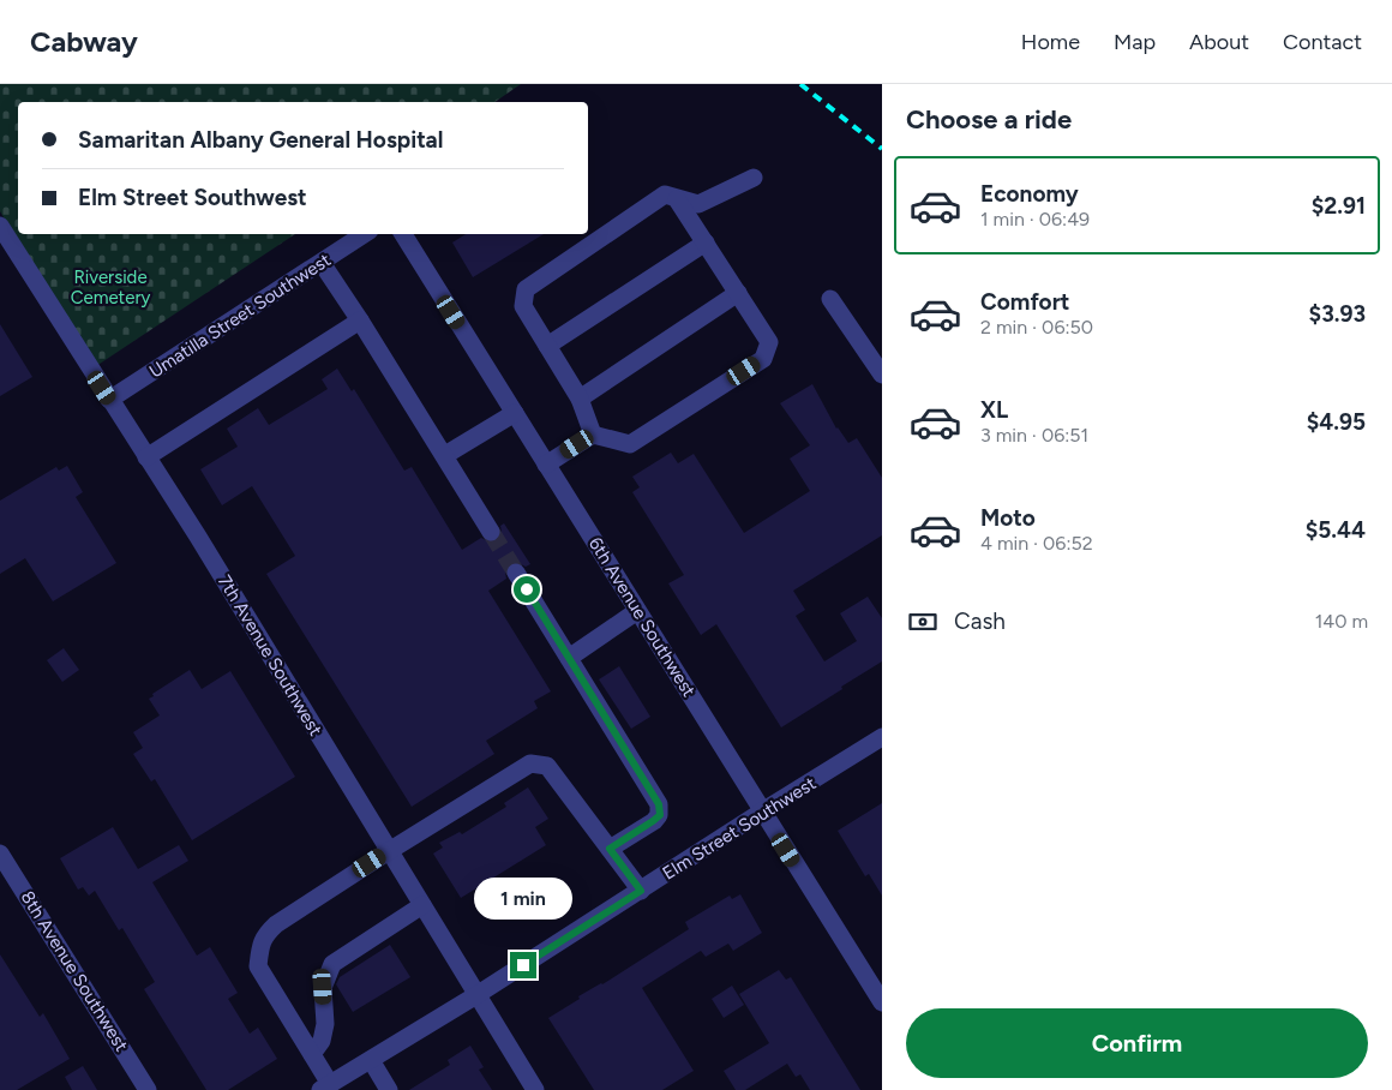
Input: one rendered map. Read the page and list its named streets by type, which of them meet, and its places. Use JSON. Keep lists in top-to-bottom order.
{
  "streets": {
    "street": [
      "Umatilla Street Southwest",
      "6th Avenue Southwest",
      "7th Avenue Southwest",
      "Elm Street Southwest",
      "8th Avenue Southwest"
    ]
  },
  "crossings": [
    ["Umatilla Street Southwest", "7th Avenue Southwest"],
    ["6th Avenue Southwest", "Elm Street Southwest"],
    ["7th Avenue Southwest", "Elm Street Southwest"]
  ],
  "parks": ["Riverside Cemetery"],
  "page": {
    "header": "Cabway",
    "nav": [
      "Home",
      "Map",
      "About",
      "Contact"
    ],
    "heading": "Choose a ride",
    "banner": ["Samaritan Albany General Hospital", "Elm Street Southwest"],
    "list": [
      {
        "name": "Economy",
        "note": "1 min · 06:49",
        "value": "$2.91"
      },
      {
        "name": "Comfort",
        "note": "2 min · 06:50",
        "value": "$3.93"
      },
      {
        "name": "XL",
        "note": "3 min · 06:51",
        "value": "$4.95"
      },
      {
        "name": "Moto",
        "note": "4 min · 06:52",
        "value": "$5.44"
      }
    ],
    "pay": ["Cash", "140 m"],
    "bubble": "1 min",
    "buttons": "Confirm"
  }
}
